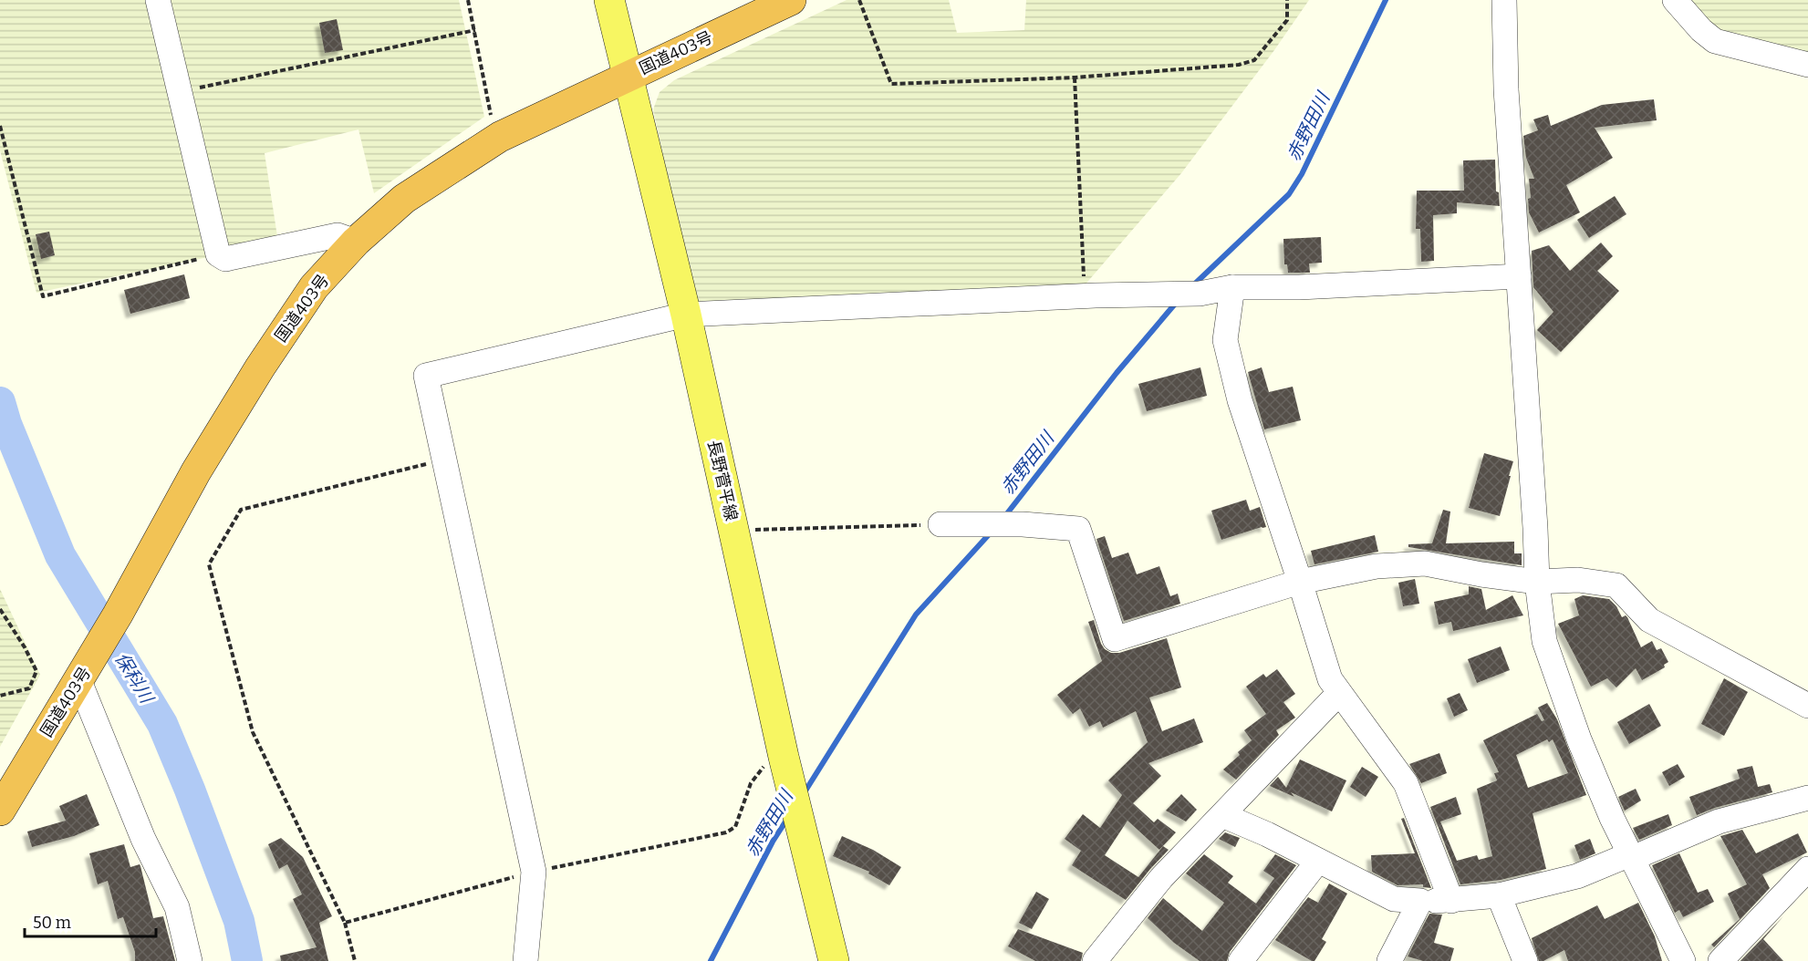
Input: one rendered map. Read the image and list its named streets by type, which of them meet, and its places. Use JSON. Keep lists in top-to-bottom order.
{
  "streets": {
    "highway": ["国道403号"],
    "main road": ["長野菅平線"]
  },
  "crossings": [
    ["国道403号", "長野菅平線"]
  ],
  "water": ["赤野田川", "保科川"],
  "scale_bar": "50 m"
}
